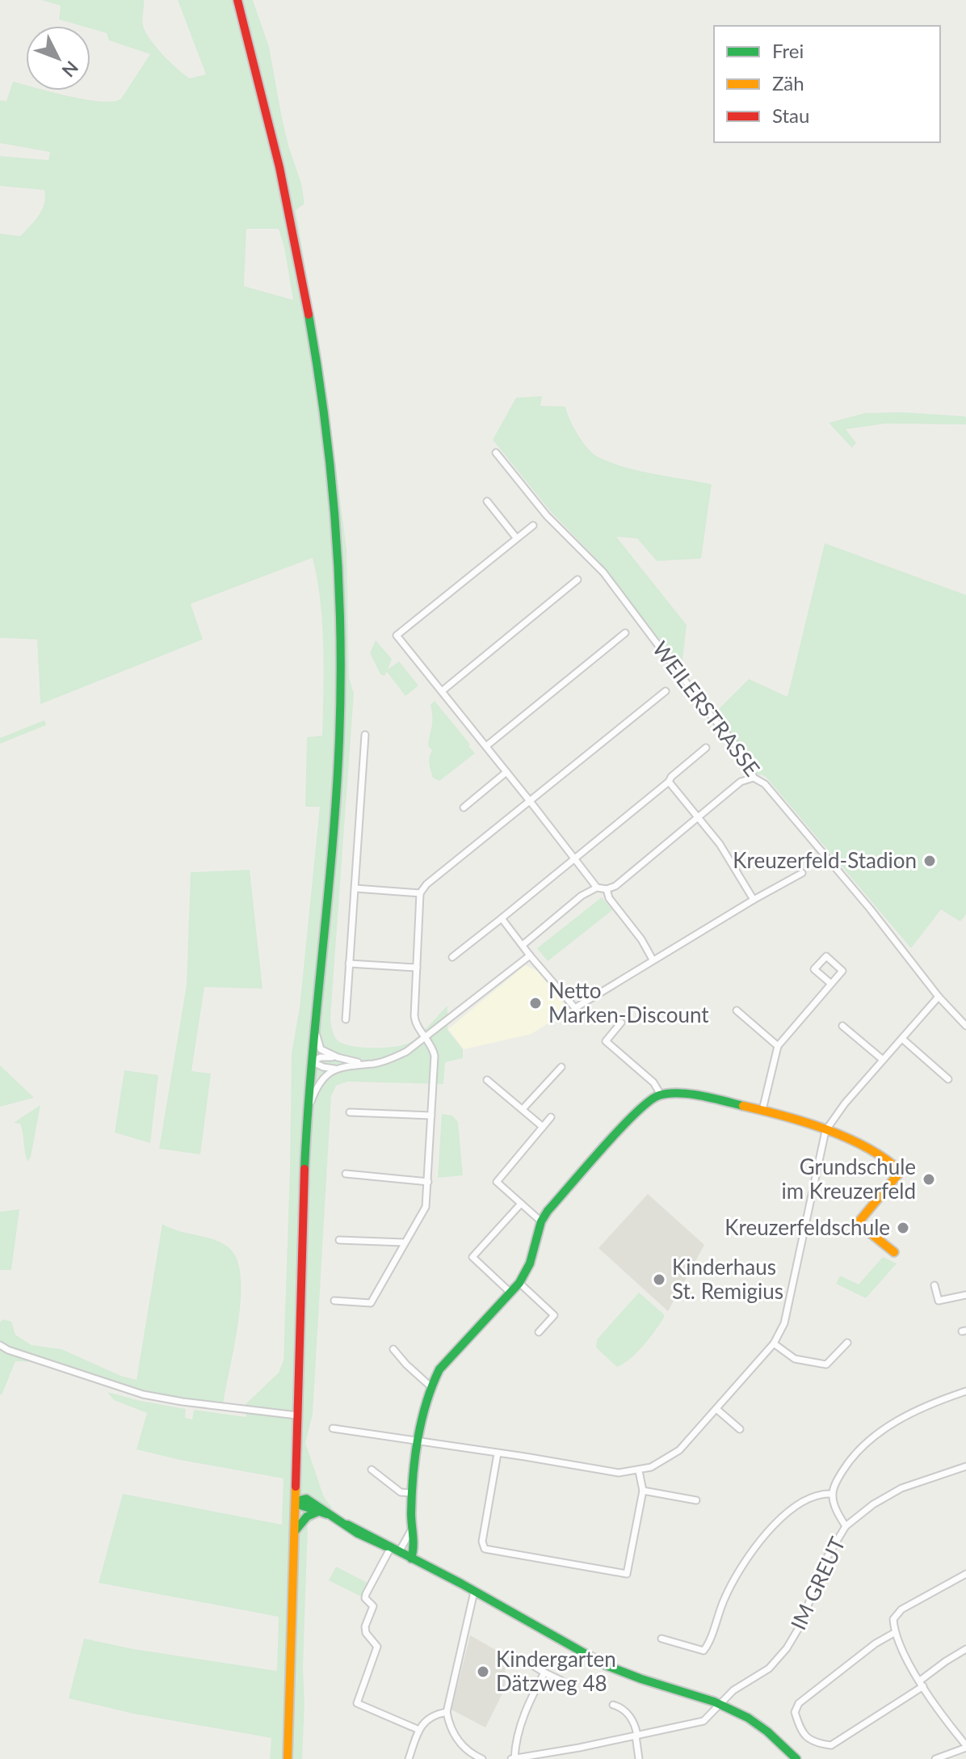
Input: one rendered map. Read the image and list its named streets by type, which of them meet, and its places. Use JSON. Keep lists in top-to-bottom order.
{
  "streets": {
    "street": ["WEILERSTRASSE", "IM GREUT"]
  },
  "places": [
    "Kreuzerfeld-Stadion",
    "Netto Marken-Discount",
    "Grundschule im Kreuzerfeld",
    "Kreuzerfeldschule",
    "Kinderhaus St. Remigius",
    "Kindergarten Dätzweg 48"
  ],
  "legend": ["Frei", "Zäh", "Stau"],
  "north": "bottom right"
}
